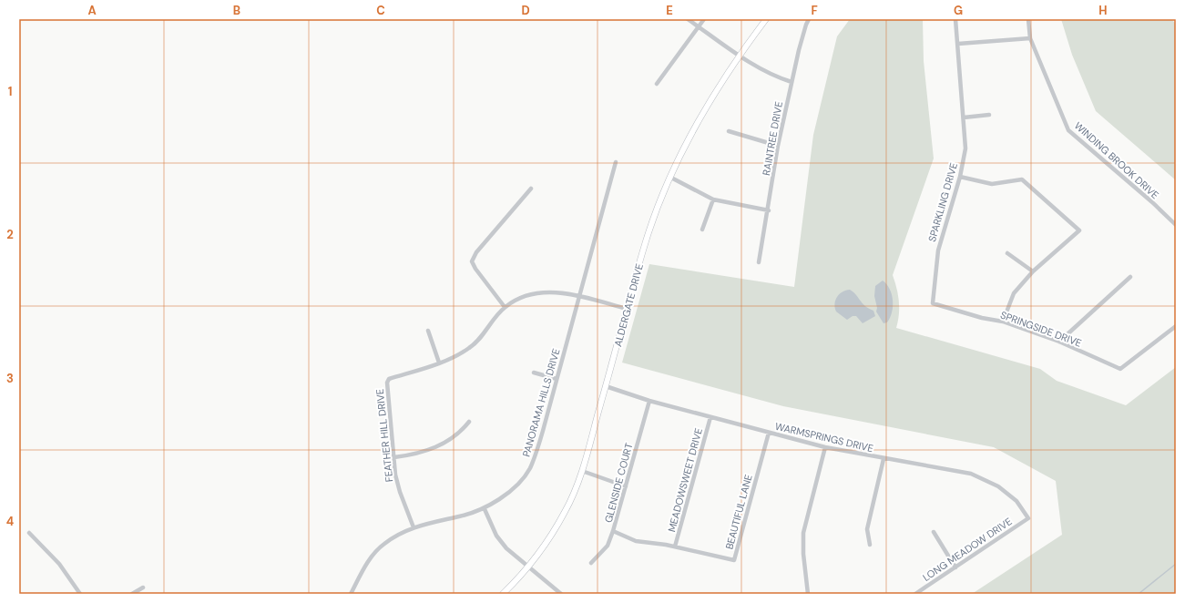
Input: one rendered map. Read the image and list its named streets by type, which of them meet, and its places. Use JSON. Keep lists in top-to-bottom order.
{
  "streets": {
    "street": [
      "RAINTREE DRIVE",
      "WINDING BROOK DRIVE",
      "SPARKLING DRIVE",
      "ALDERGATE DRIVE",
      "SPRINGSIDE DRIVE",
      "PANORAMA HILLS DRIVE",
      "FEATHER HILL DRIVE",
      "WARMSPRINGS DRIVE",
      "MEADOWSWEET DRIVE",
      "GLENSIDE COURT",
      "BEAUTIFUL LANE",
      "LONG MEADOW DRIVE"
    ]
  },
  "crossings": [
    ["SPARKLING DRIVE", "SPRINGSIDE DRIVE"],
    ["ALDERGATE DRIVE", "WARMSPRINGS DRIVE"],
    ["PANORAMA HILLS DRIVE", "FEATHER HILL DRIVE"],
    ["WARMSPRINGS DRIVE", "MEADOWSWEET DRIVE"],
    ["WARMSPRINGS DRIVE", "GLENSIDE COURT"],
    ["WARMSPRINGS DRIVE", "BEAUTIFUL LANE"],
    ["WARMSPRINGS DRIVE", "LONG MEADOW DRIVE"],
    ["MEADOWSWEET DRIVE", "BEAUTIFUL LANE"],
    ["GLENSIDE COURT", "BEAUTIFUL LANE"]
  ],
  "grid": {
    "columns": [
      "A",
      "B",
      "C",
      "D",
      "E",
      "F",
      "G",
      "H"
    ],
    "rows": [
      "1",
      "2",
      "3",
      "4"
    ]
  }
}
